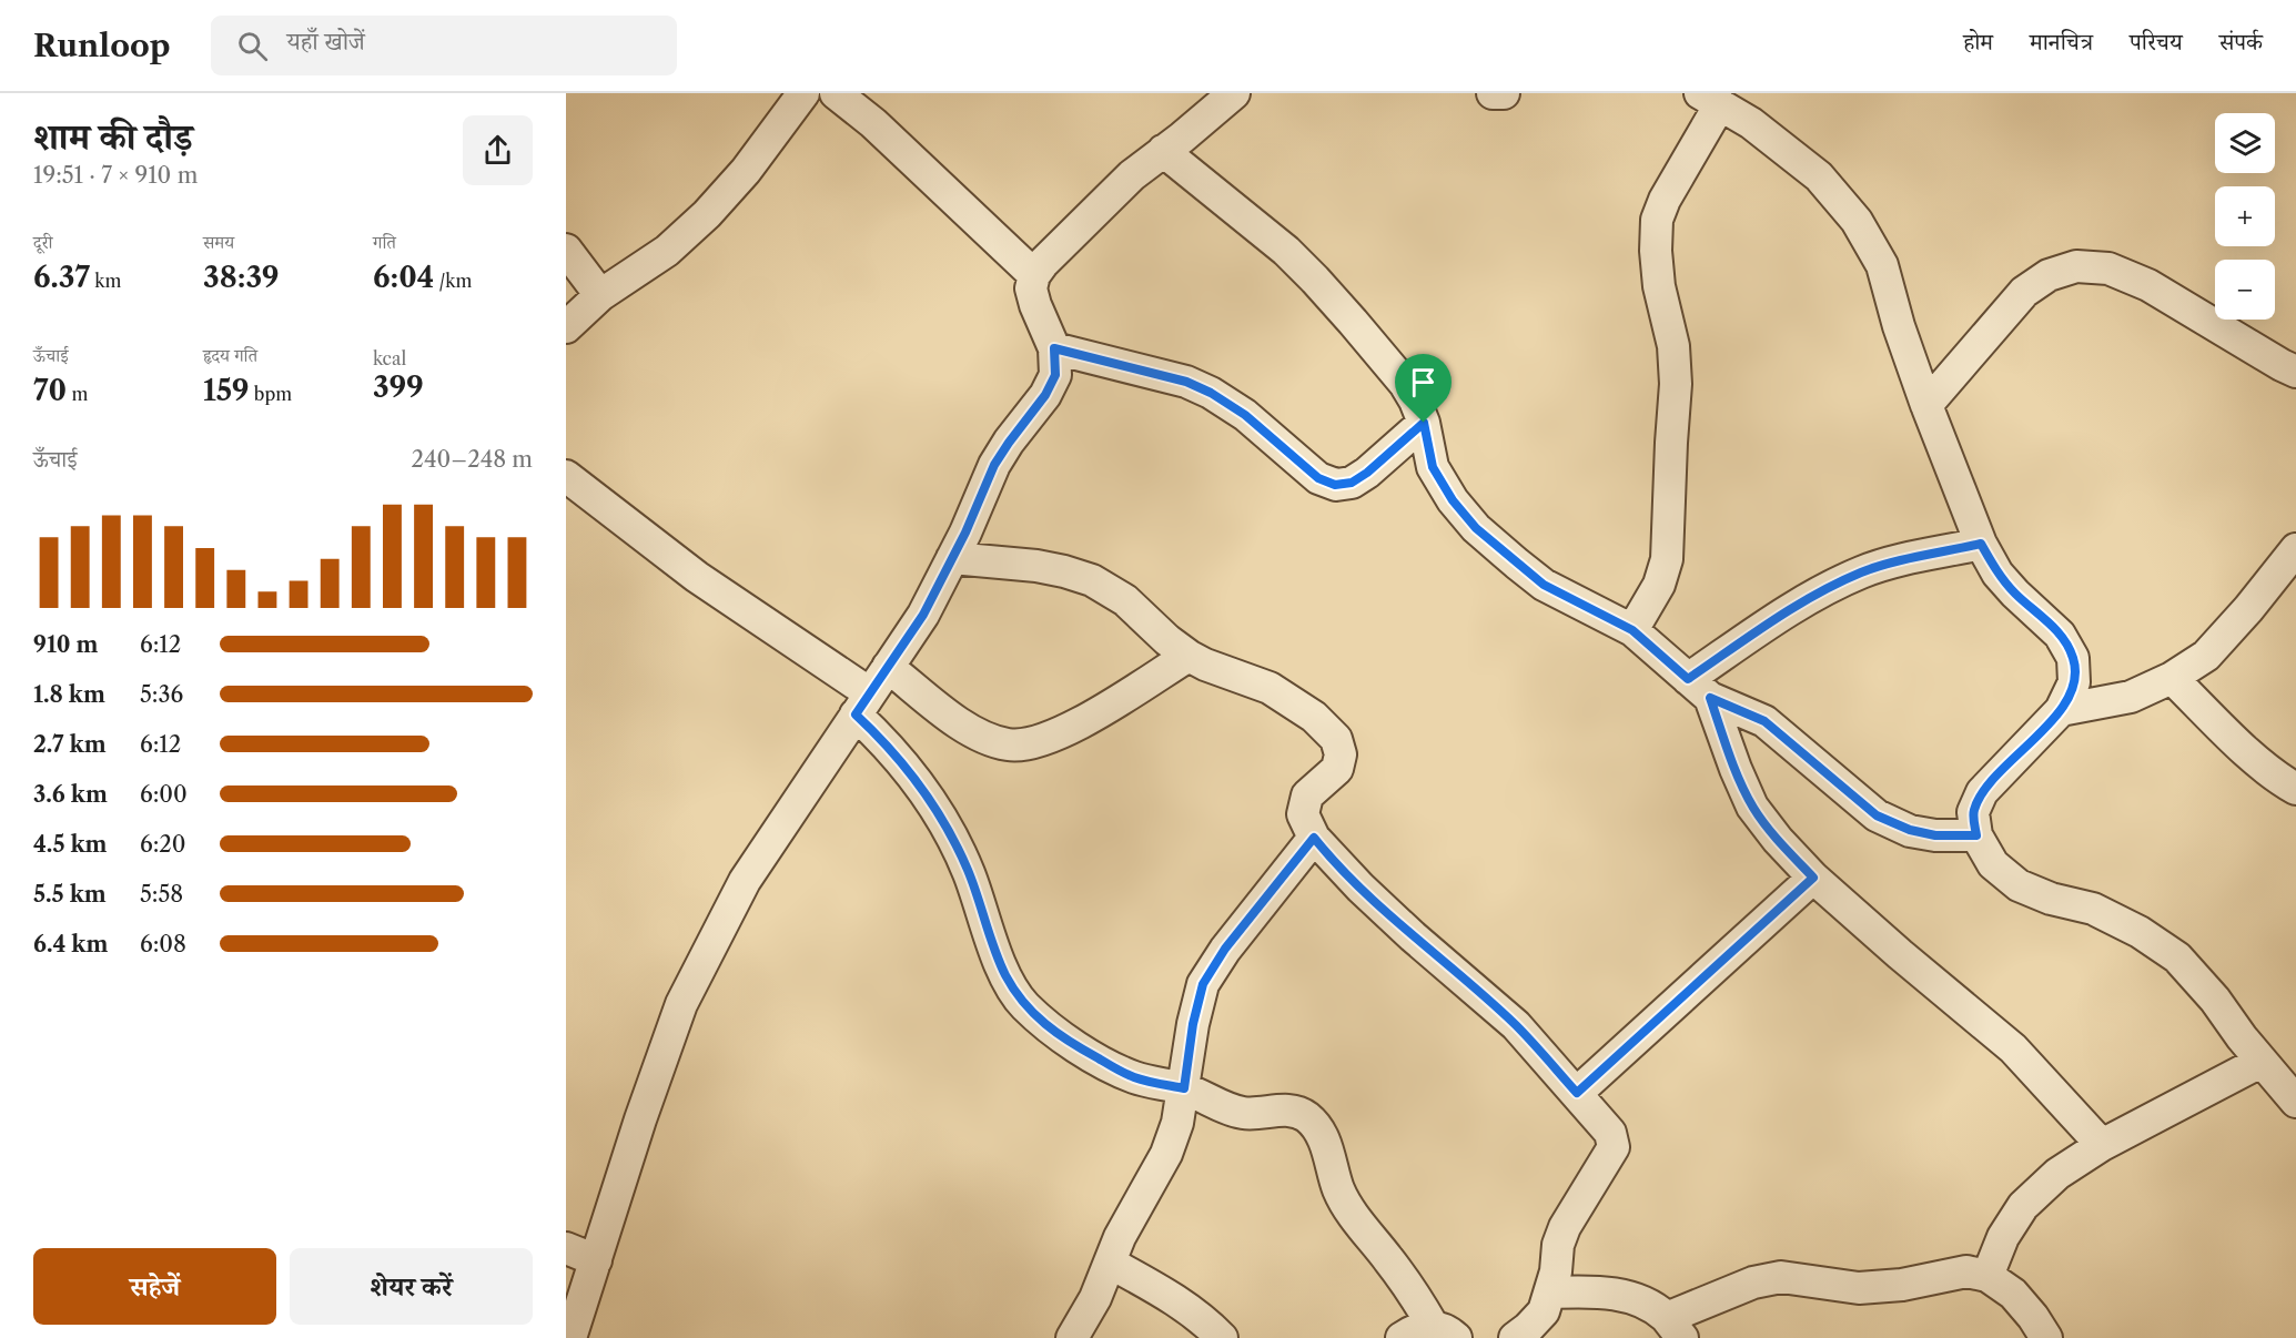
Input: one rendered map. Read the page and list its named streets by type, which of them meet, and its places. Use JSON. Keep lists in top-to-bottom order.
{
  "page": {
    "header": "Runloop",
    "search": "यहाँ खोजें",
    "nav": [
      "होम",
      "मानचित्र",
      "परिचय",
      "संपर्क"
    ],
    "heading": ["शाम की दौड़", "19:51 · 7 × 910 m"],
    "map_buttons": ["+", "−"],
    "stats": [
      ["दूरी", "6.37 km"],
      ["समय", "38:39"],
      ["गति", "6:04 /km"],
      ["ऊँचाई", "70 m"],
      ["हृदय गति", "159 bpm"],
      ["kcal", "399"]
    ],
    "chart": ["ऊँचाई", "240–248 m"],
    "list": [
      {
        "name": "910 m",
        "note": "6:12"
      },
      {
        "name": "1.8 km",
        "note": "5:36"
      },
      {
        "name": "2.7 km",
        "note": "6:12"
      },
      {
        "name": "3.6 km",
        "note": "6:00"
      },
      {
        "name": "4.5 km",
        "note": "6:20"
      },
      {
        "name": "5.5 km",
        "note": "5:58"
      },
      {
        "name": "6.4 km",
        "note": "6:08"
      }
    ],
    "buttons": ["सहेजें", "शेयर करें"]
  }
}
